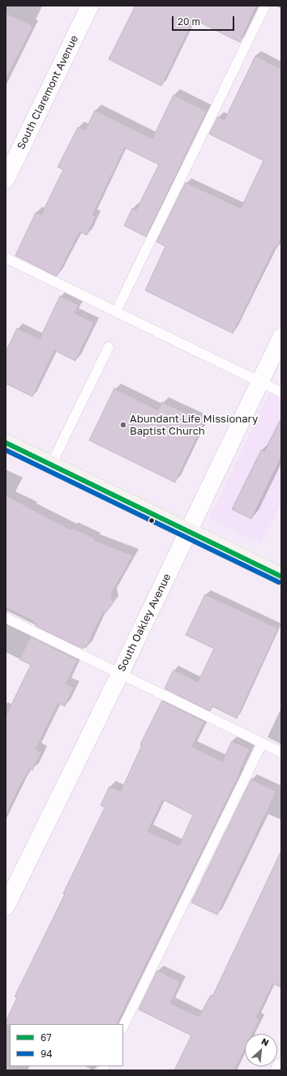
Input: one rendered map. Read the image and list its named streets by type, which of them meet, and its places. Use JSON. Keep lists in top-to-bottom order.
{
  "streets": {
    "street": ["South Claremont Avenue", "South Oakley Avenue"]
  },
  "places": ["Abundant Life Missionary Baptist Church"],
  "lines": ["transit line 67", "transit line 94"],
  "legend": ["67", "94"],
  "scale_bar": "20 m",
  "north": "top right"
}
